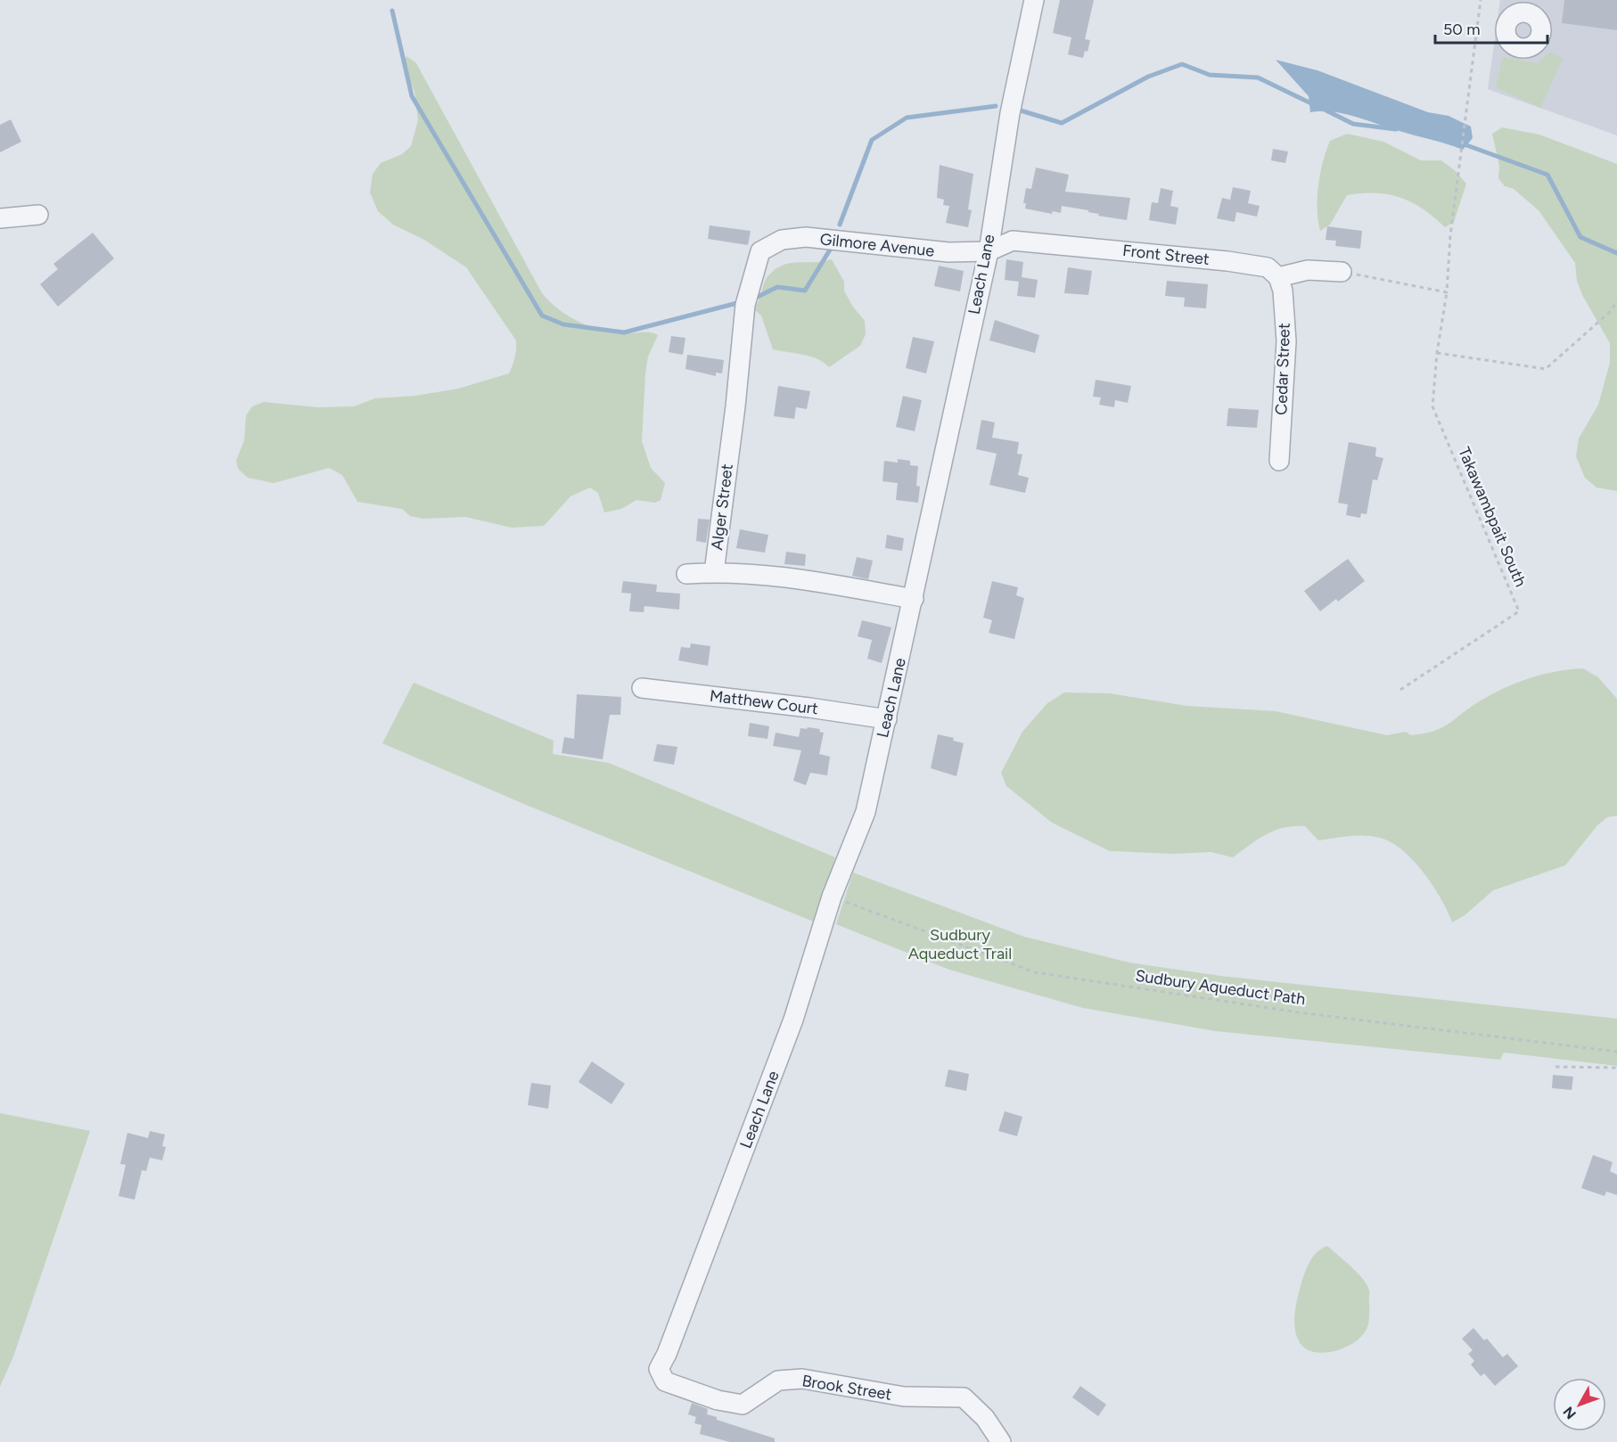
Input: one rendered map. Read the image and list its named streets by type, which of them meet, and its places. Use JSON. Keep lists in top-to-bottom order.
{
  "streets": {
    "street": [
      "Gilmore Avenue",
      "Front Street",
      "Leach Lane",
      "Cedar Street",
      "Alger Street",
      "Matthew Court",
      "Brook Street"
    ],
    "path": ["Takawambpait South", "Sudbury Aqueduct Path"]
  },
  "crossings": [
    ["Gilmore Avenue", "Front Street"],
    ["Gilmore Avenue", "Leach Lane"],
    ["Gilmore Avenue", "Alger Street"],
    ["Front Street", "Leach Lane"],
    ["Front Street", "Cedar Street"],
    ["Leach Lane", "Alger Street"],
    ["Leach Lane", "Matthew Court"],
    ["Leach Lane", "Sudbury Aqueduct Path"],
    ["Leach Lane", "Brook Street"]
  ],
  "parks": ["Sudbury Aqueduct Trail"],
  "scale_bar": "50 m",
  "north": "bottom left"
}
